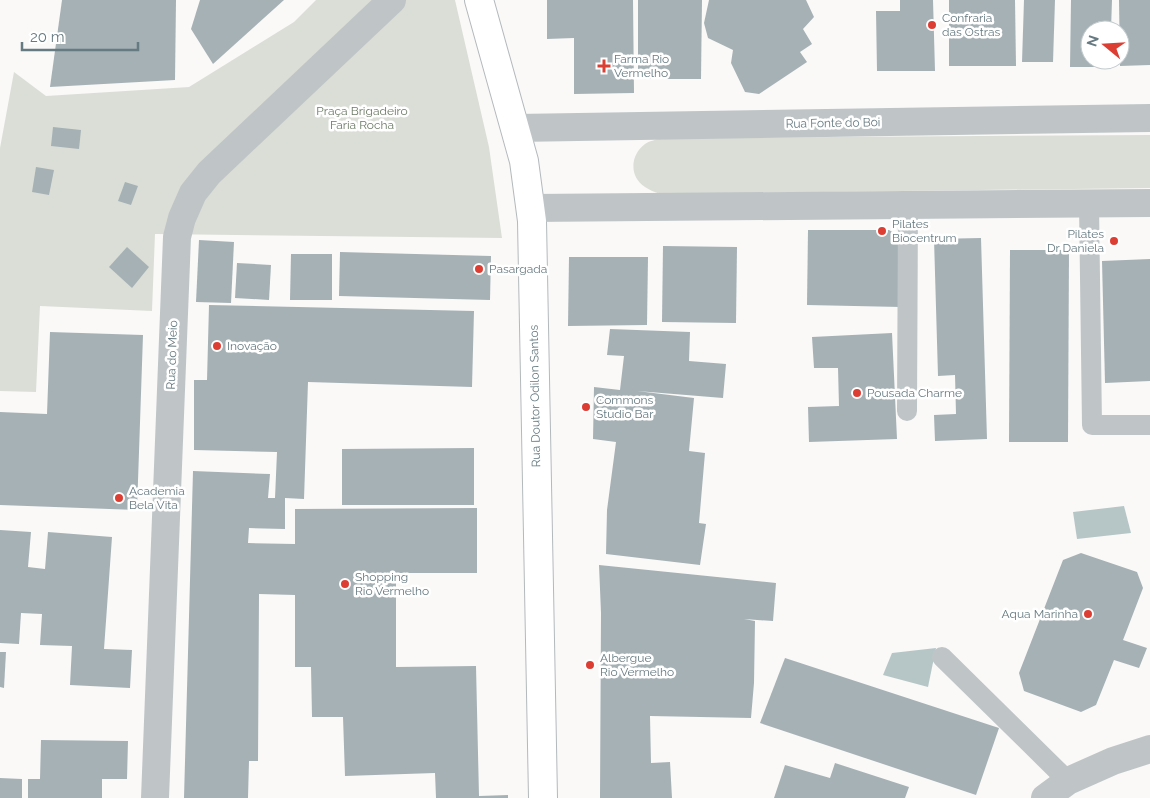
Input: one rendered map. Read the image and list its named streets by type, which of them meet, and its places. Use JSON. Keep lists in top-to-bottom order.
{
  "streets": {
    "main road": ["Rua Doutor Odilon Santos"],
    "street": ["Rua Fonte do Boi", "Rua do Meio"]
  },
  "crossings": [
    ["Rua Fonte do Boi", "Rua Doutor Odilon Santos"]
  ],
  "parks": ["Praça Brigadeiro Faria Rocha"],
  "places": {
    "other": [
      "Confraria das Ostras",
      "Pilates Biocentrum",
      "Pilates Dr Daniela",
      "Pasargada",
      "Inovação",
      "Pousada Charme",
      "Commons Studio Bar",
      "Academia Bela Vita",
      "Shopping Rio Vermelho",
      "Aqua Marinha",
      "Albergue Rio Vermelho"
    ],
    "health": ["Farma Rio Vermelho"]
  },
  "scale_bar": "20 m",
  "north": "left"
}
